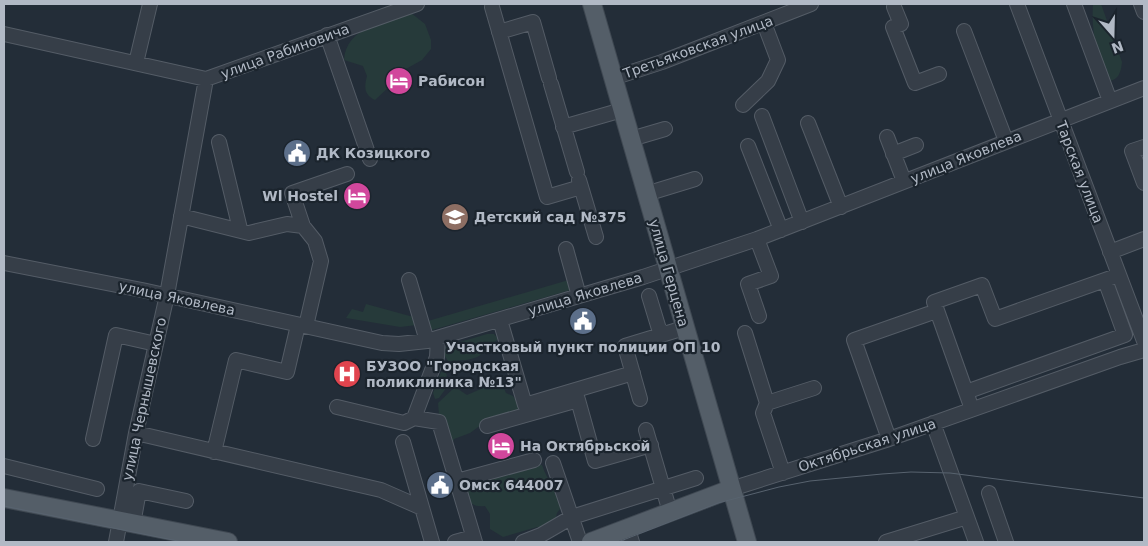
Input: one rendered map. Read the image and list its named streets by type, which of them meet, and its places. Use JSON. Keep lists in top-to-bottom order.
{
  "streets": {
    "main road": ["улица Герцена", "Октябрьская улица"],
    "street": [
      "Третьяковская улица",
      "улица Рабиновича",
      "улица Яковлева",
      "Тарская улица",
      "улица Чернышевского"
    ]
  },
  "crossings": [
    ["Третьяковская улица", "улица Герцена"],
    ["улица Рабиновича", "улица Чернышевского"],
    ["улица Яковлева", "Тарская улица"],
    ["улица Яковлева", "улица Герцена"],
    ["улица Яковлева", "улица Чернышевского"],
    ["улица Герцена", "Октябрьская улица"]
  ],
  "places": {
    "hotel": ["Рабисон", "Wl Hostel", "На Октябрьской"],
    "public building": ["ДК Козицкого", "Участковый пункт полиции ОП 10", "Омск 644007"],
    "school or university": ["Детский сад №375"],
    "hospital": ["БУЗОО \"Городская поликлиника №13\""]
  },
  "north": "bottom"
}
